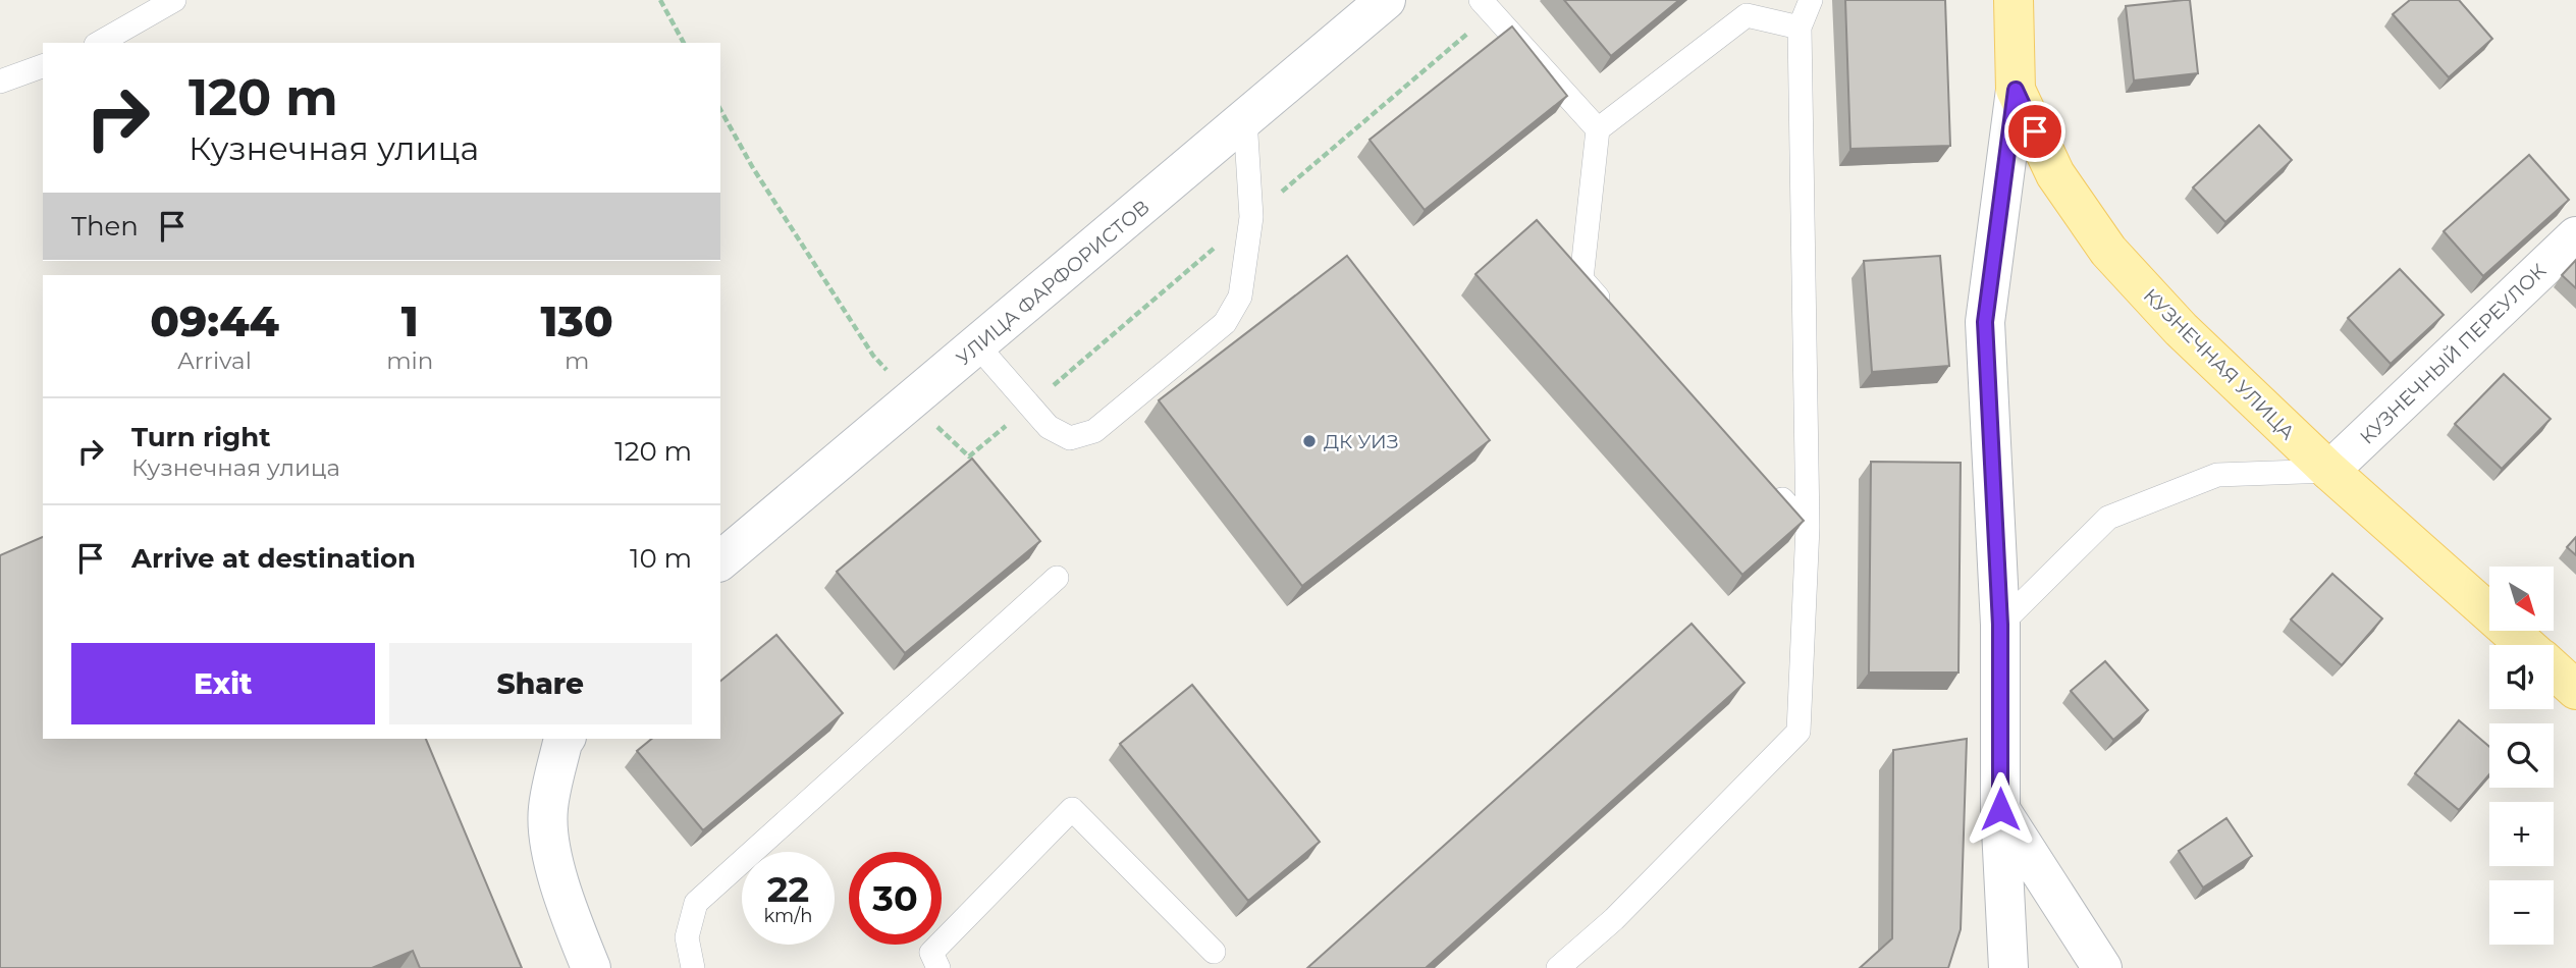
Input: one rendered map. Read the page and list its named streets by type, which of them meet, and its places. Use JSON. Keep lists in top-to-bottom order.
{
  "streets": {
    "main road": ["КУЗНЕЧНАЯ УЛИЦА"],
    "street": ["УЛИЦА ФАРФОРИСТОВ", "КУЗНЕЧНЫЙ ПЕРЕУЛОК"]
  },
  "crossings": [
    ["КУЗНЕЧНЫЙ ПЕРЕУЛОК", "КУЗНЕЧНАЯ УЛИЦА"]
  ],
  "places": ["ДК УИЗ"],
  "north": "bottom right",
  "page": {
    "turn": ["120 m", "Кузнечная улица"],
    "then": "Then",
    "eta": [
      "09:44",
      "Arrival",
      "1",
      "min",
      "130",
      "m"
    ],
    "list": [
      {
        "name": "Turn right",
        "note": "Кузнечная улица",
        "value": "120 m"
      },
      {
        "name": "Arrive at destination",
        "value": "10 m"
      }
    ],
    "map_buttons": ["+", "−"],
    "buttons": ["Exit", "Share"],
    "speed": "22 km/h",
    "limit": "30"
  }
}
